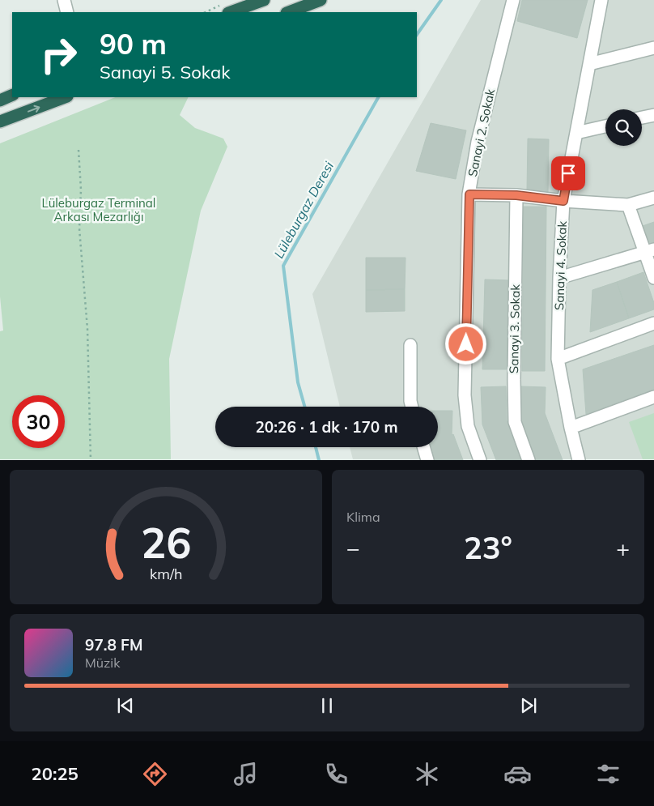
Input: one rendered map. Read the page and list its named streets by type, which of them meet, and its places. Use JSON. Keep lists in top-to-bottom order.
{
  "streets": {
    "street": ["Sanayi 2. Sokak", "Sanayi 4. Sokak", "Sanayi 3. Sokak"]
  },
  "water": ["Lüleburgaz Deresi"],
  "parks": ["Lüleburgaz Terminal Arkası Mezarlığı"],
  "page": {
    "turn": ["90 m", "Sanayi 5. Sokak"],
    "limit": "30",
    "trip": "20:26 · 1 dk · 170 m",
    "tile": "Klima",
    "heat": ["−", "23°", "+"],
    "song": ["97.8 FM", "Müzik"],
    "tabs": "20:25",
    "gauge": ["26", "km/h"]
  }
}
